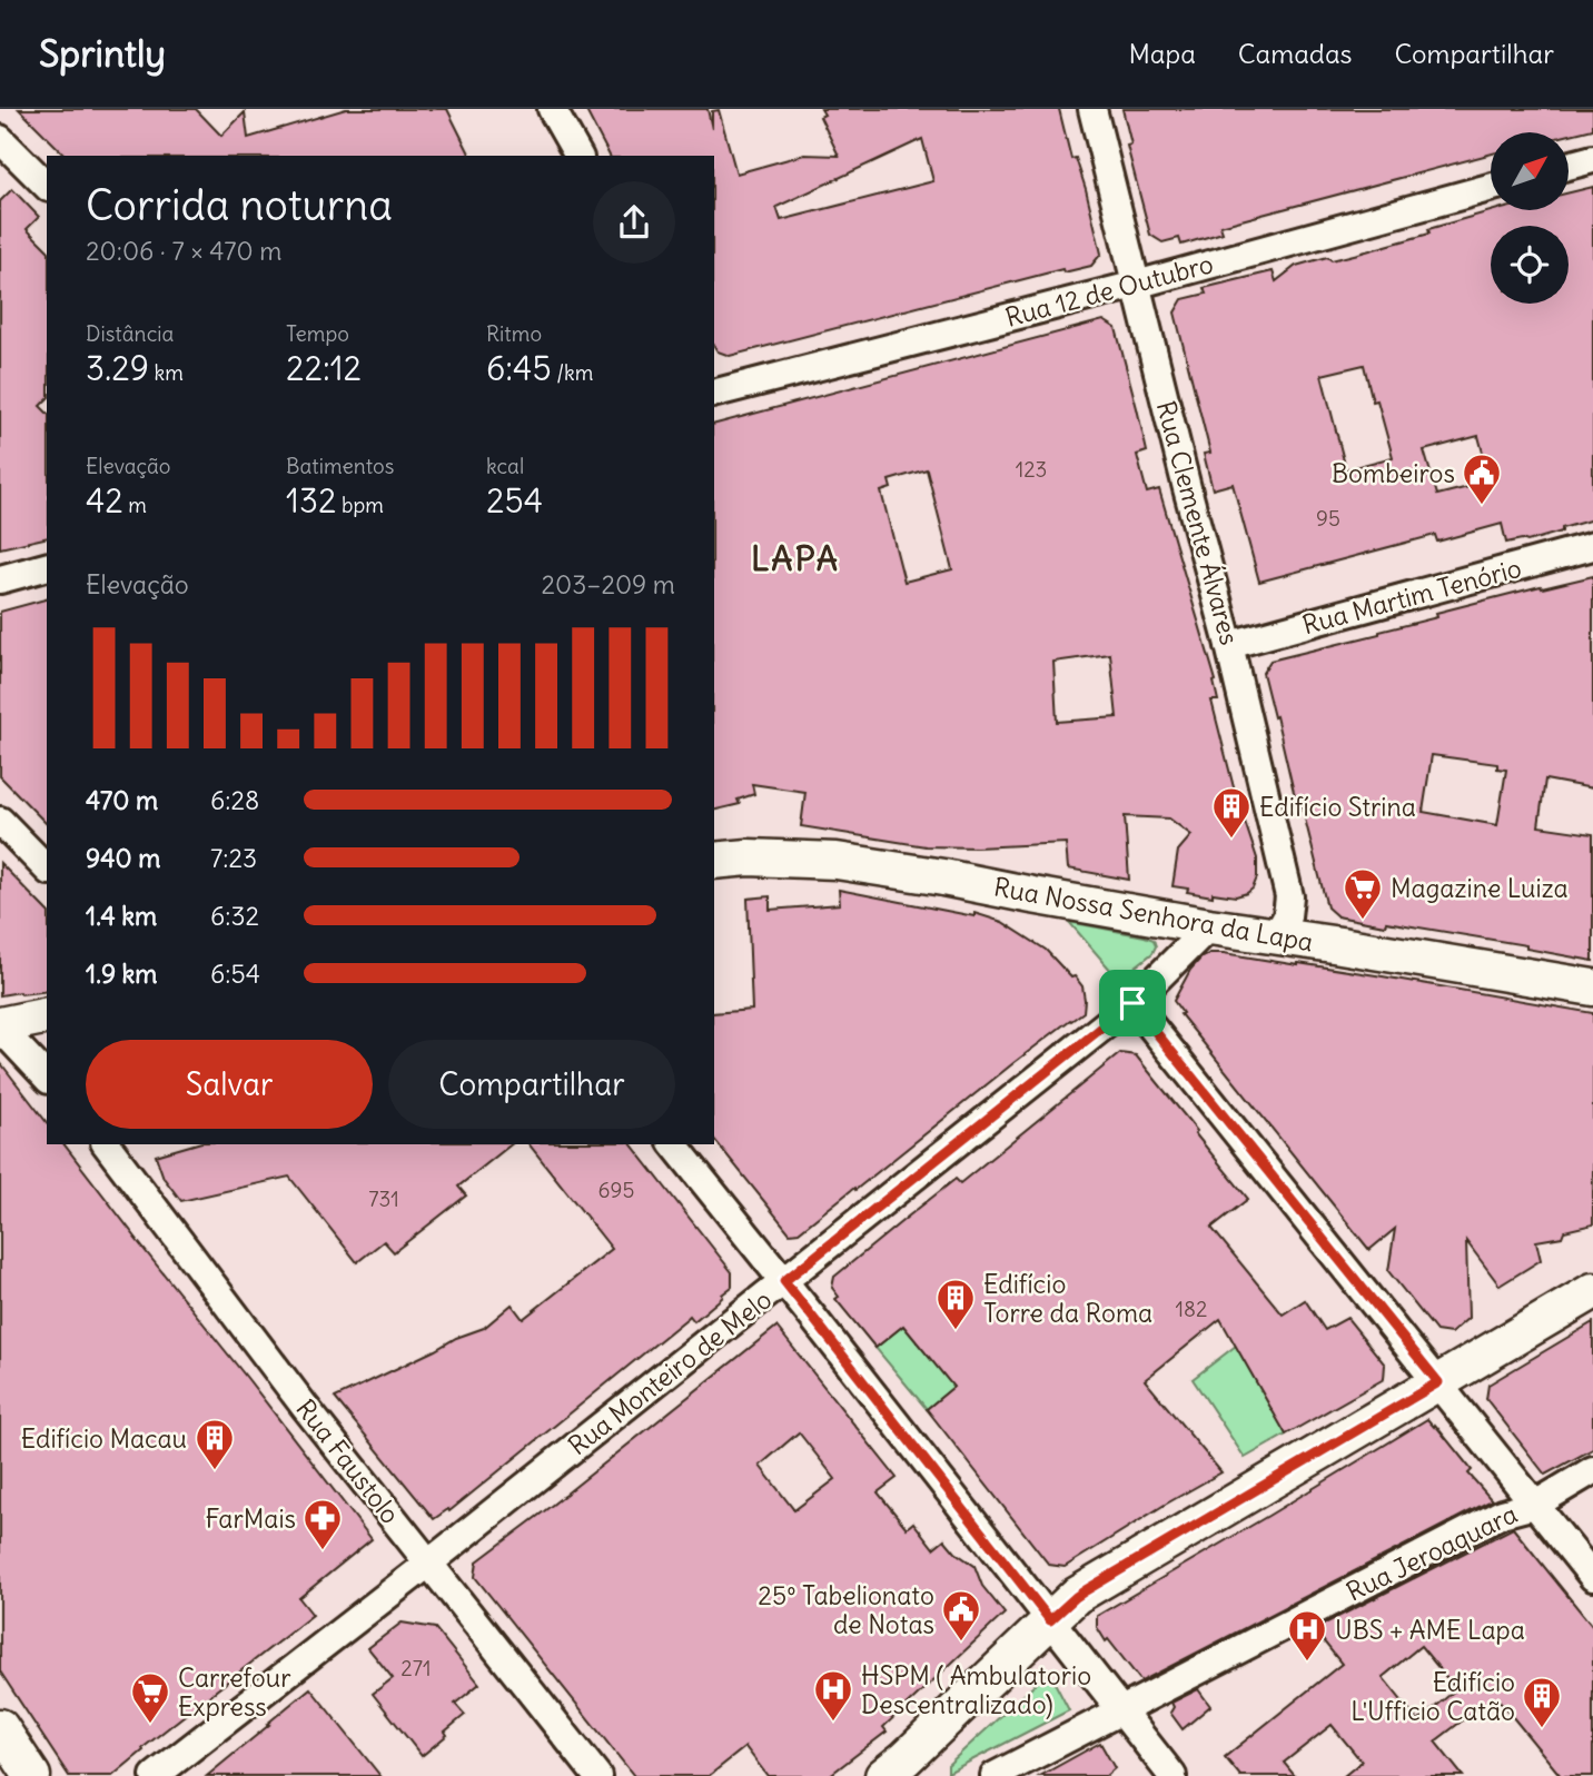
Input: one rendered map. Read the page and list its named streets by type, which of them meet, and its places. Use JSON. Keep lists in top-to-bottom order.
{
  "streets": {
    "main road": ["Rua Nossa Senhora da Lapa"],
    "street": [
      "Rua 12 de Outubro",
      "Rua Clemente Álvares",
      "Rua Martim Tenório",
      "Rua Monteiro de Melo",
      "Rua Faustolo",
      "Rua Jeroaquara"
    ]
  },
  "crossings": [
    ["Rua 12 de Outubro", "Rua Clemente Álvares"],
    ["Rua Clemente Álvares", "Rua Martim Tenório"],
    ["Rua Clemente Álvares", "Rua Nossa Senhora da Lapa"],
    ["Rua Nossa Senhora da Lapa", "Rua Monteiro de Melo"],
    ["Rua Monteiro de Melo", "Rua Faustolo"]
  ],
  "districts": ["LAPA"],
  "places": {
    "public building": ["Bombeiros", "25º Tabelionato de Notas"],
    "building": [
      "Edifício Strina",
      "Edifício Torre da Roma",
      "Edifício Macau",
      "Edifício L'Ufficio Catão"
    ],
    "supermarket": ["Magazine Luiza", "Carrefour Express"],
    "pharmacy": ["FarMais"],
    "hospital": ["UBS + AME Lapa", "HSPM ( Ambulatorio Descentralizado)"]
  },
  "house_numbers": [
    "123",
    "95",
    "695",
    "731",
    "182",
    "271"
  ],
  "north": "top right",
  "page": {
    "header": "Sprintly",
    "nav": ["Mapa", "Camadas", "Compartilhar"],
    "heading": ["Corrida noturna", "20:06 · 7 × 470 m"],
    "stats": [
      ["Distância", "3.29 km"],
      ["Tempo", "22:12"],
      ["Ritmo", "6:45 /km"],
      ["Elevação", "42 m"],
      ["Batimentos", "132 bpm"],
      ["kcal", "254"]
    ],
    "chart": ["Elevação", "203–209 m"],
    "list": [
      {
        "name": "470 m",
        "note": "6:28"
      },
      {
        "name": "940 m",
        "note": "7:23"
      },
      {
        "name": "1.4 km",
        "note": "6:32"
      },
      {
        "name": "1.9 km",
        "note": "6:54"
      }
    ],
    "buttons": ["Salvar", "Compartilhar"]
  }
}
